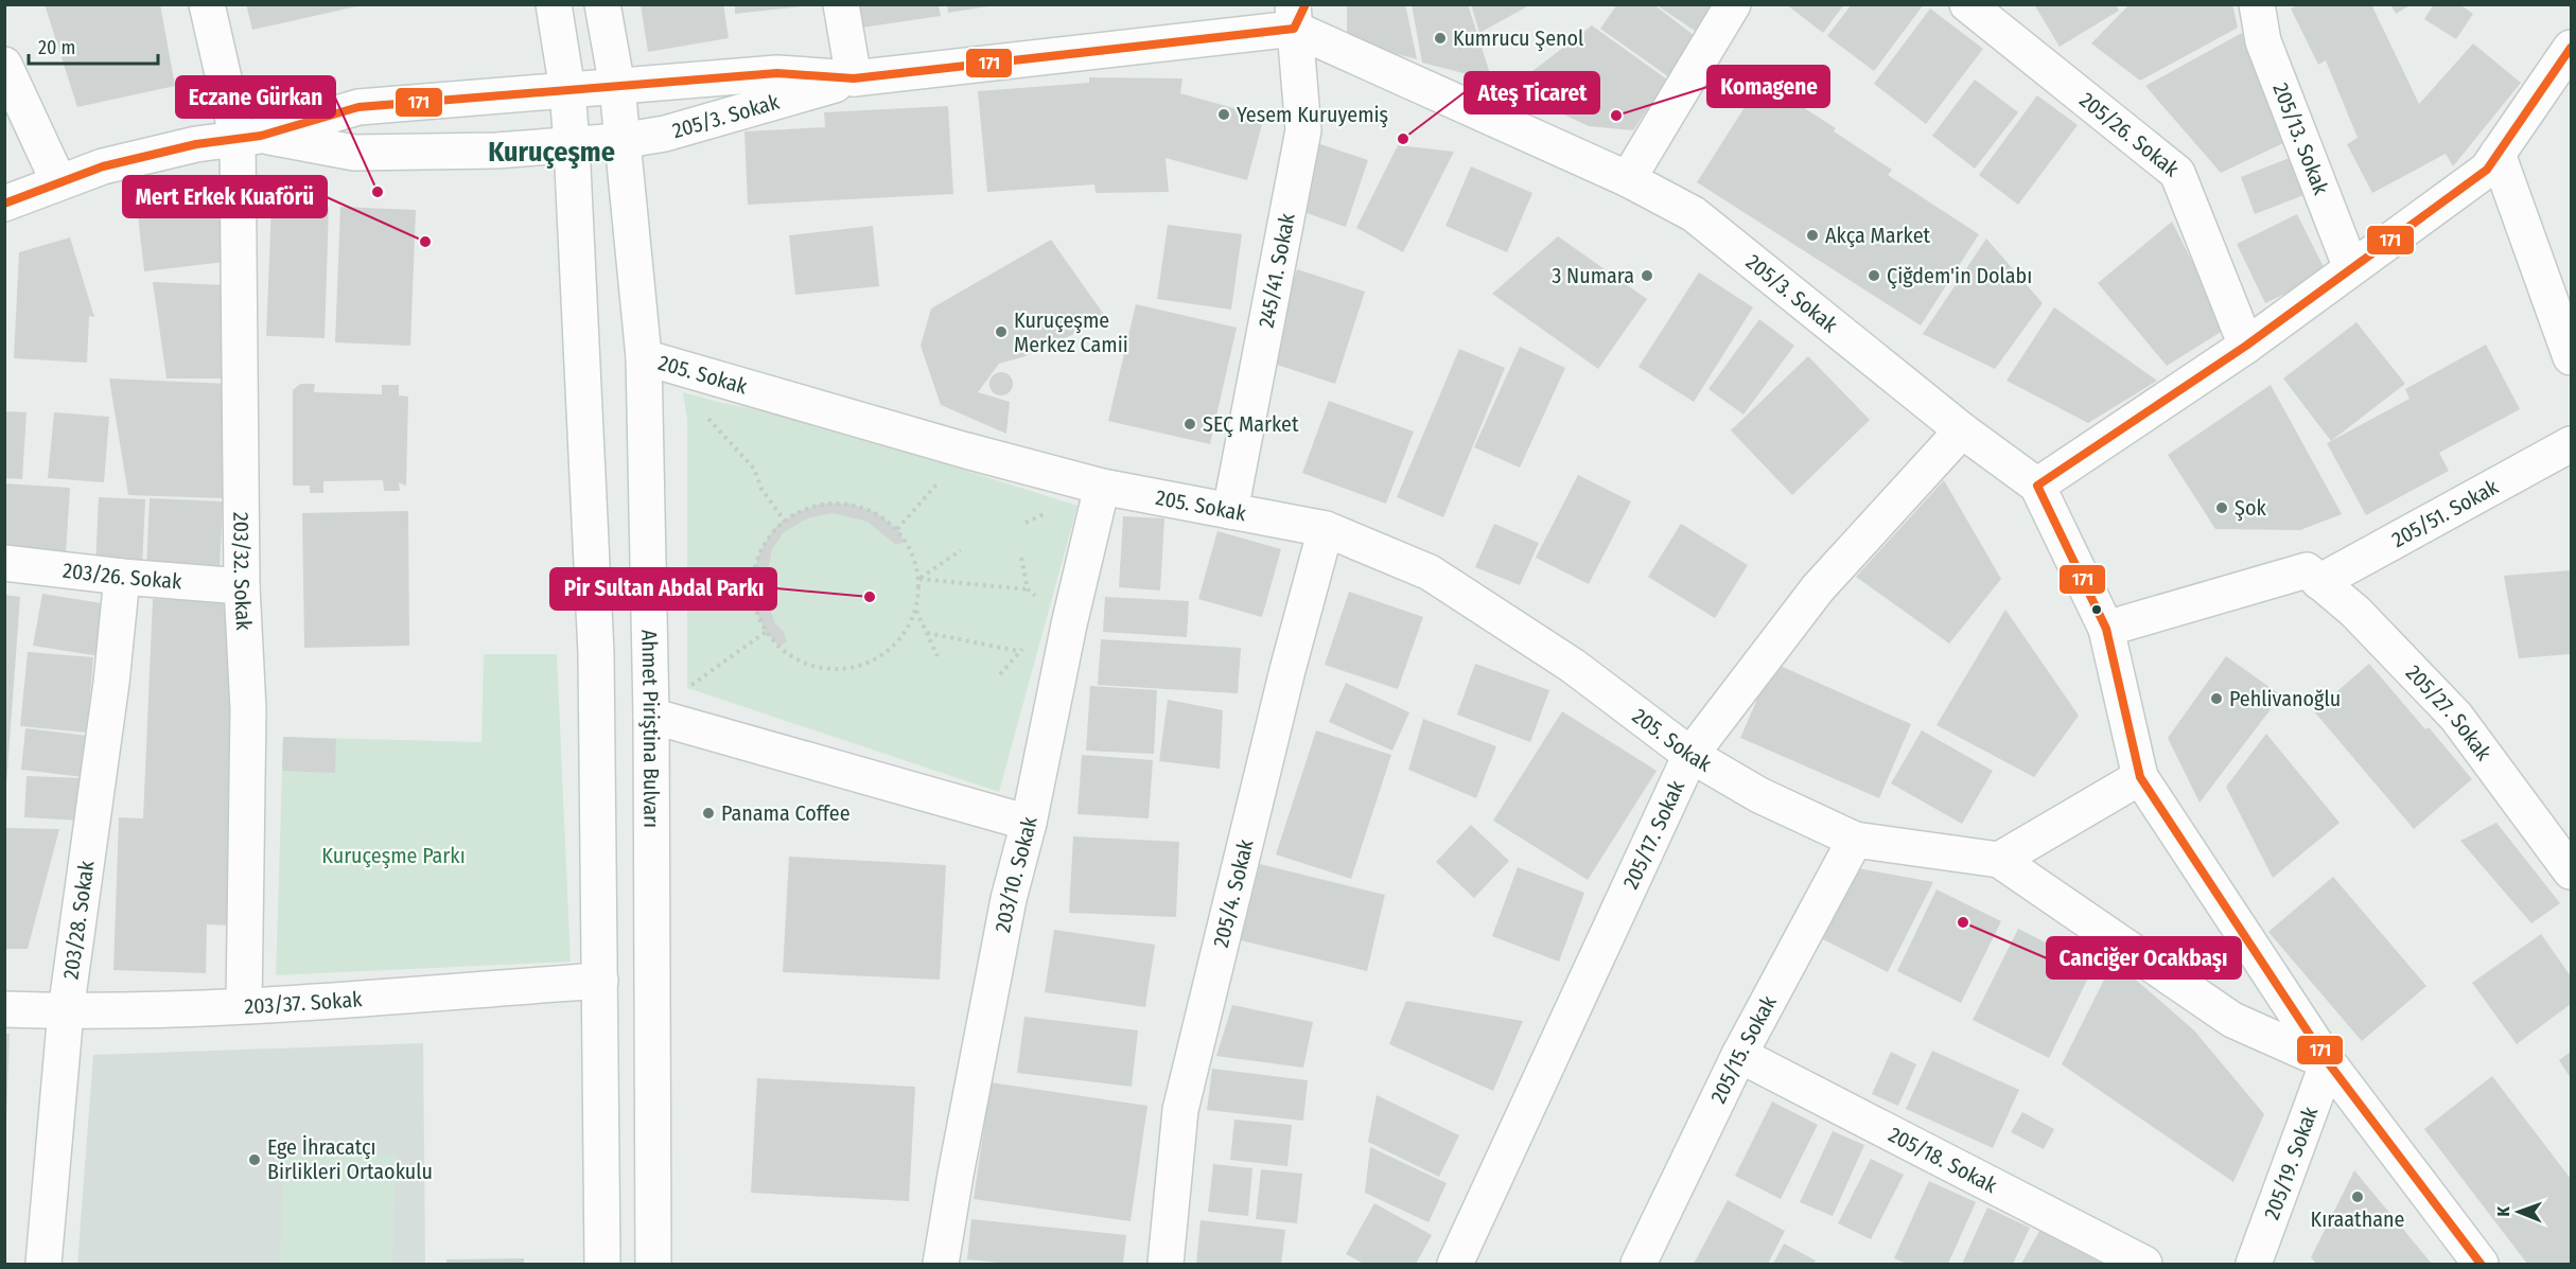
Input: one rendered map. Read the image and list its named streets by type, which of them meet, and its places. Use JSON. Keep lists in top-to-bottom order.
{
  "streets": {
    "street": [
      "205/3. Sokak",
      "205/26. Sokak",
      "205/13. Sokak",
      "245/41. Sokak",
      "205. Sokak",
      "205/51. Sokak",
      "203/32. Sokak",
      "203/26. Sokak",
      "205/27. Sokak",
      "Ahmet Piriştina Bulvarı",
      "205/17. Sokak",
      "203/10. Sokak",
      "205/4. Sokak",
      "203/28. Sokak",
      "203/37. Sokak",
      "205/15. Sokak",
      "205/18. Sokak",
      "205/19. Sokak"
    ]
  },
  "crossings": [
    ["205/3. Sokak", "245/41. Sokak"],
    ["205/3. Sokak", "Ahmet Piriştina Bulvarı"],
    ["205/3. Sokak", "205/17. Sokak"],
    ["245/41. Sokak", "205. Sokak"],
    ["205. Sokak", "Ahmet Piriştina Bulvarı"],
    ["205. Sokak", "205/17. Sokak"],
    ["205. Sokak", "203/10. Sokak"],
    ["205. Sokak", "205/4. Sokak"],
    ["205. Sokak", "205/15. Sokak"],
    ["205/51. Sokak", "205/27. Sokak"],
    ["203/32. Sokak", "203/26. Sokak"],
    ["203/32. Sokak", "203/37. Sokak"],
    ["203/26. Sokak", "203/28. Sokak"],
    ["Ahmet Piriştina Bulvarı", "203/37. Sokak"],
    ["203/28. Sokak", "203/37. Sokak"],
    ["205/15. Sokak", "205/18. Sokak"]
  ],
  "districts": ["Kuruçeşme"],
  "parks": ["Kuruçeşme Parkı"],
  "places": [
    "Kumrucu Şenol",
    "Yesem Kuruyemiş",
    "Komagene",
    "Ateş Ticaret",
    "Eczane Gürkan",
    "Akça Market",
    "Mert Erkek Kuaförü",
    "3 Numara",
    "Çiğdem'in Dolabı",
    "Kuruçeşme Merkez Camii",
    "SEÇ Market",
    "Şok",
    "Pir Sultan Abdal Parkı",
    "Pehlivanoğlu",
    "Panama Coffee",
    "Canciğer Ocakbaşı",
    "Ege İhracatçı Birlikleri Ortaokulu",
    "Kıraathane"
  ],
  "lines": ["transit line 171"],
  "scale_bar": "20 m",
  "north": "left"
}
